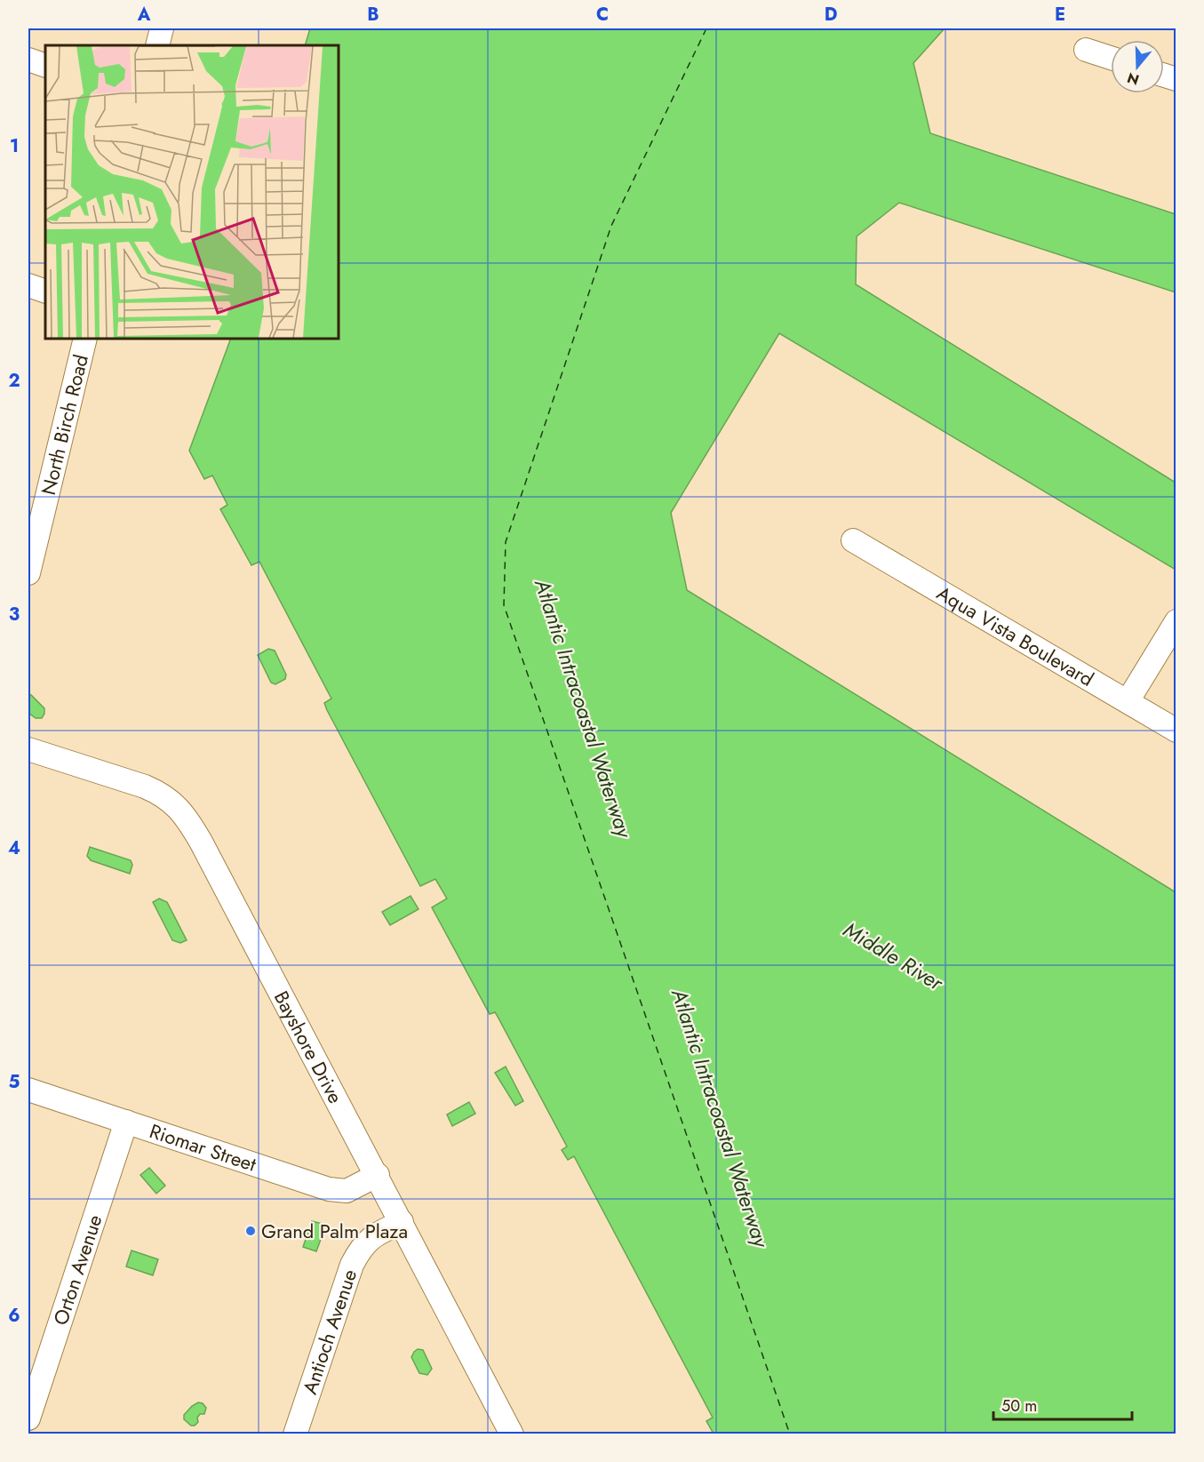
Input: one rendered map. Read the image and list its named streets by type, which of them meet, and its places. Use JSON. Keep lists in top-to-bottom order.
{
  "streets": {
    "street": [
      "North Birch Road",
      "Aqua Vista Boulevard",
      "Bayshore Drive",
      "Riomar Street",
      "Orton Avenue",
      "Antioch Avenue"
    ]
  },
  "crossings": [
    ["Bayshore Drive", "Riomar Street"],
    ["Bayshore Drive", "Antioch Avenue"],
    ["Riomar Street", "Orton Avenue"]
  ],
  "water": ["Atlantic Intracoastal Waterway", "Middle River"],
  "places": ["Grand Palm Plaza"],
  "scale_bar": "50 m",
  "north": "bottom",
  "grid": {
    "columns": [
      "A",
      "B",
      "C",
      "D",
      "E"
    ],
    "rows": [
      "1",
      "2",
      "3",
      "4",
      "5",
      "6"
    ]
  }
}
